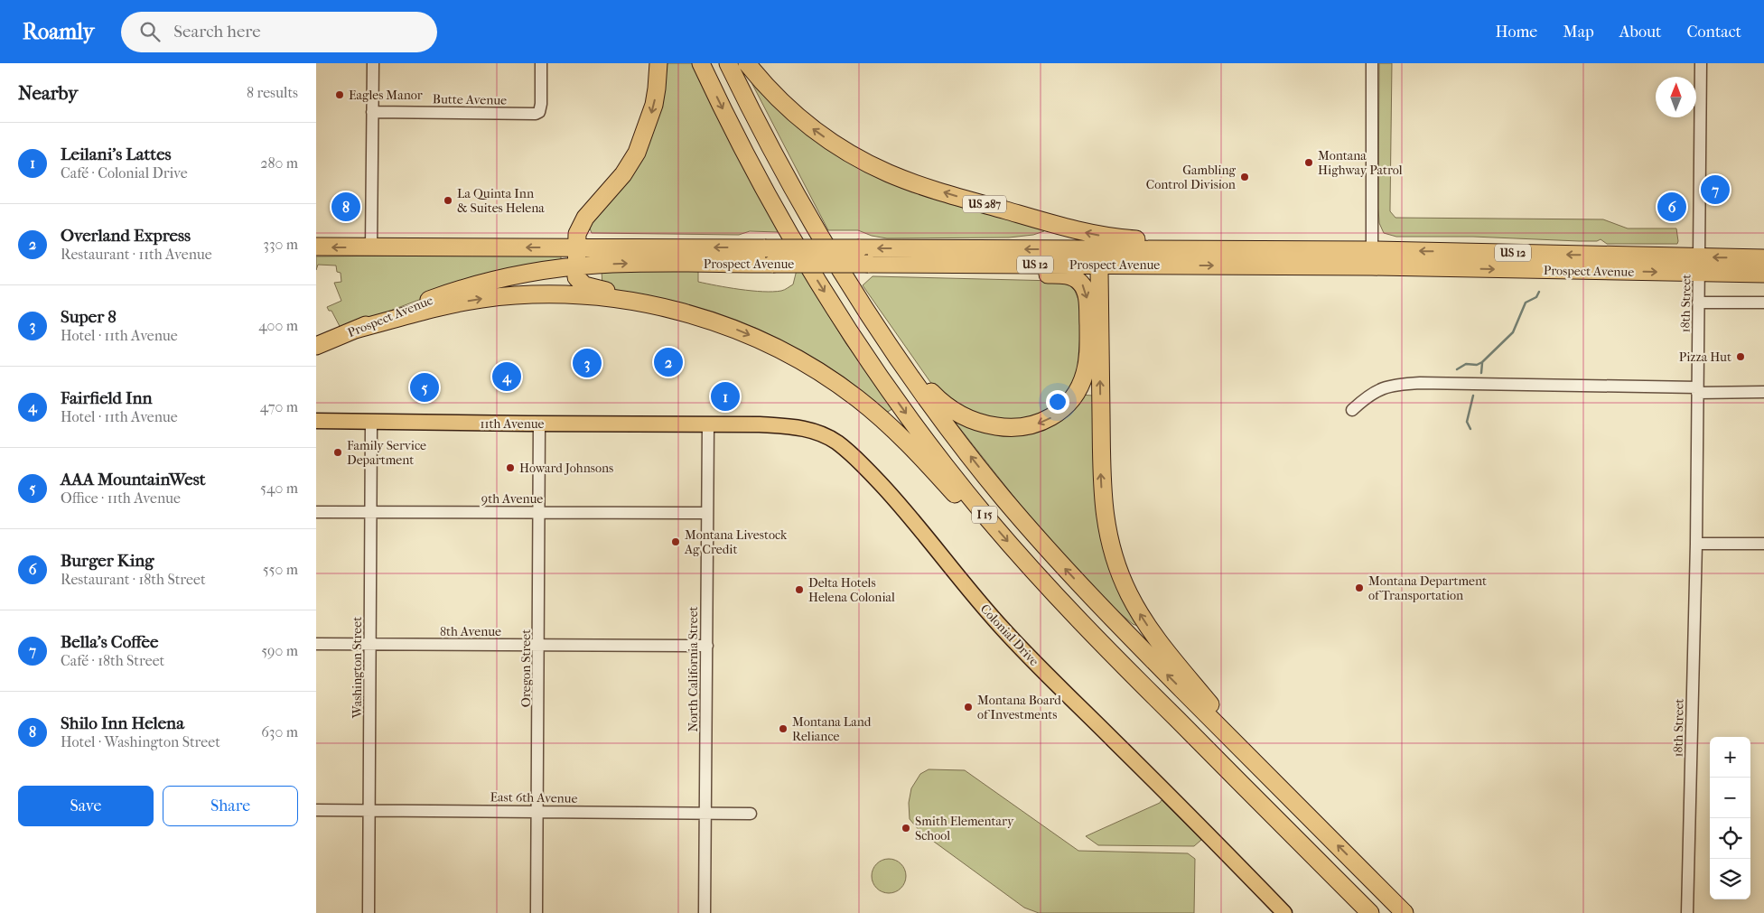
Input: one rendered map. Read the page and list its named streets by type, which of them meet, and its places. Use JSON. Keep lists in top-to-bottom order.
{
  "streets": {
    "highway": [
      "US 287",
      "US 12",
      "Prospect Avenue",
      "I 15"
    ],
    "main road": ["11th Avenue", "Colonial Drive"],
    "street": [
      "Butte Avenue",
      "18th Street",
      "9th Avenue",
      "8th Avenue",
      "Washington Street",
      "Oregon Street",
      "North California Street",
      "East 6th Avenue"
    ]
  },
  "crossings": [
    ["US 287", "Prospect Avenue"],
    ["Prospect Avenue", "18th Street"],
    ["11th Avenue", "Colonial Drive"],
    ["11th Avenue", "Washington Street"],
    ["11th Avenue", "Oregon Street"],
    ["11th Avenue", "North California Street"],
    ["9th Avenue", "Washington Street"],
    ["9th Avenue", "Oregon Street"],
    ["9th Avenue", "North California Street"],
    ["8th Avenue", "Washington Street"],
    ["8th Avenue", "Oregon Street"],
    ["8th Avenue", "North California Street"],
    ["Colonial Drive", "North California Street"],
    ["Washington Street", "East 6th Avenue"],
    ["Oregon Street", "East 6th Avenue"],
    ["North California Street", "East 6th Avenue"]
  ],
  "places": [
    "Eagles Manor",
    "Montana Highway Patrol",
    "Gambling Control Division",
    "La Quinta Inn & Suites Helena",
    "Pizza Hut",
    "Family Service Department",
    "Howard Johnsons",
    "Montana Livestock Ag Credit",
    "Montana Department of Transportation",
    "Delta Hotels Helena Colonial",
    "Montana Board of Investments",
    "Montana Land Reliance",
    "Smith Elementary School"
  ],
  "north": "top",
  "page": {
    "header": "Roamly",
    "search": "Search here",
    "nav": [
      "Home",
      "Map",
      "About",
      "Contact"
    ],
    "heading": ["Nearby", "8 results"],
    "list": [
      {
        "mark": "1",
        "name": "Leilani's Lattes",
        "note": "Café · Colonial Drive",
        "value": "280 m"
      },
      {
        "mark": "2",
        "name": "Overland Express",
        "note": "Restaurant · 11th Avenue",
        "value": "330 m"
      },
      {
        "mark": "3",
        "name": "Super 8",
        "note": "Hotel · 11th Avenue",
        "value": "400 m"
      },
      {
        "mark": "4",
        "name": "Fairfield Inn",
        "note": "Hotel · 11th Avenue",
        "value": "470 m"
      },
      {
        "mark": "5",
        "name": "AAA MountainWest",
        "note": "Office · 11th Avenue",
        "value": "540 m"
      },
      {
        "mark": "6",
        "name": "Burger King",
        "note": "Restaurant · 18th Street",
        "value": "550 m"
      },
      {
        "mark": "7",
        "name": "Bella's Coffee",
        "note": "Café · 18th Street",
        "value": "590 m"
      },
      {
        "mark": "8",
        "name": "Shilo Inn Helena",
        "note": "Hotel · Washington Street",
        "value": "630 m"
      }
    ],
    "pins": [
      "7",
      "6",
      "8",
      "2",
      "3",
      "4",
      "5",
      "1"
    ],
    "map_buttons": ["+", "−"],
    "buttons": ["Save", "Share"]
  }
}
